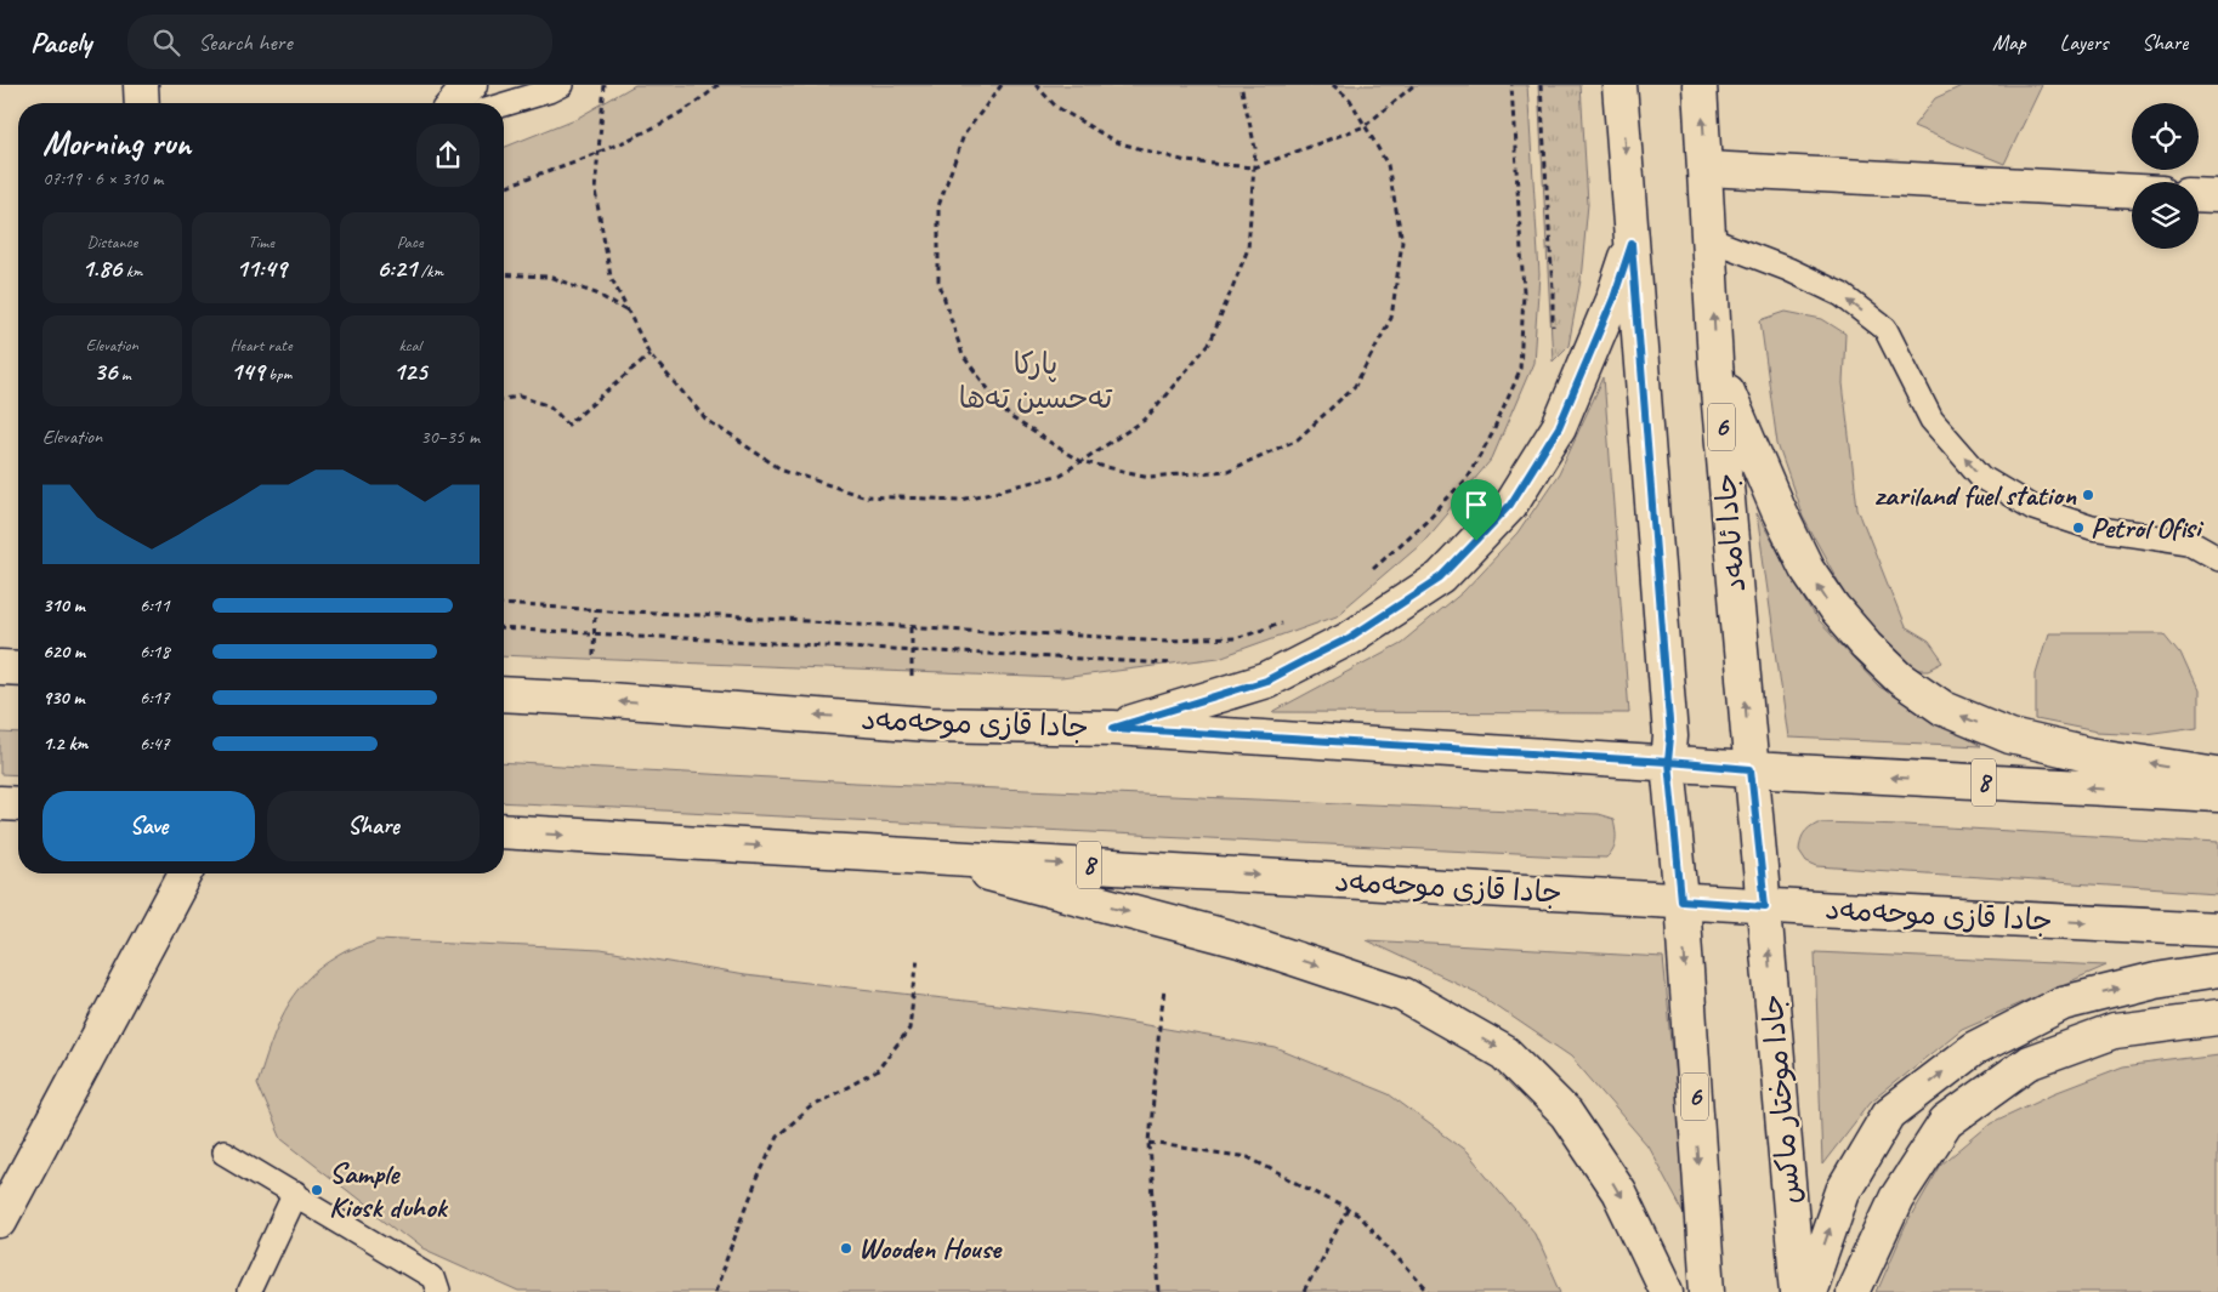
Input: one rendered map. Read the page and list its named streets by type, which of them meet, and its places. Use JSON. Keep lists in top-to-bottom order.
{
  "streets": {
    "main road": [
      "6",
      "جادا ئامەد",
      "جادا قازی موحەمەد",
      "8",
      "جادا موختار ماكس"
    ]
  },
  "crossings": [
    ["6", "جادا قازی موحەمەد"],
    ["جادا ئامەد", "جادا قازی موحەمەد"],
    ["جادا ئامەد", "جادا موختار ماكس"],
    ["جادا قازی موحەمەد", "جادا موختار ماكس"]
  ],
  "parks": ["پارکا تەحسین تەها"],
  "places": [
    "zariland fuel station",
    "Petrol Ofisi",
    "Sample Kiosk duhok",
    "Wooden House"
  ],
  "page": {
    "header": "Pacely",
    "search": "Search here",
    "nav": ["Map", "Layers", "Share"],
    "heading": ["Morning run", "07:19 · 6 × 310 m"],
    "stats": [
      ["Distance", "1.86 km"],
      ["Time", "11:49"],
      ["Pace", "6:21 /km"],
      ["Elevation", "36 m"],
      ["Heart rate", "149 bpm"],
      ["kcal", "125"]
    ],
    "chart": ["Elevation", "30–35 m"],
    "list": [
      {
        "name": "310 m",
        "note": "6:11"
      },
      {
        "name": "620 m",
        "note": "6:18"
      },
      {
        "name": "930 m",
        "note": "6:17"
      },
      {
        "name": "1.2 km",
        "note": "6:47"
      }
    ],
    "buttons": ["Save", "Share"]
  }
}
